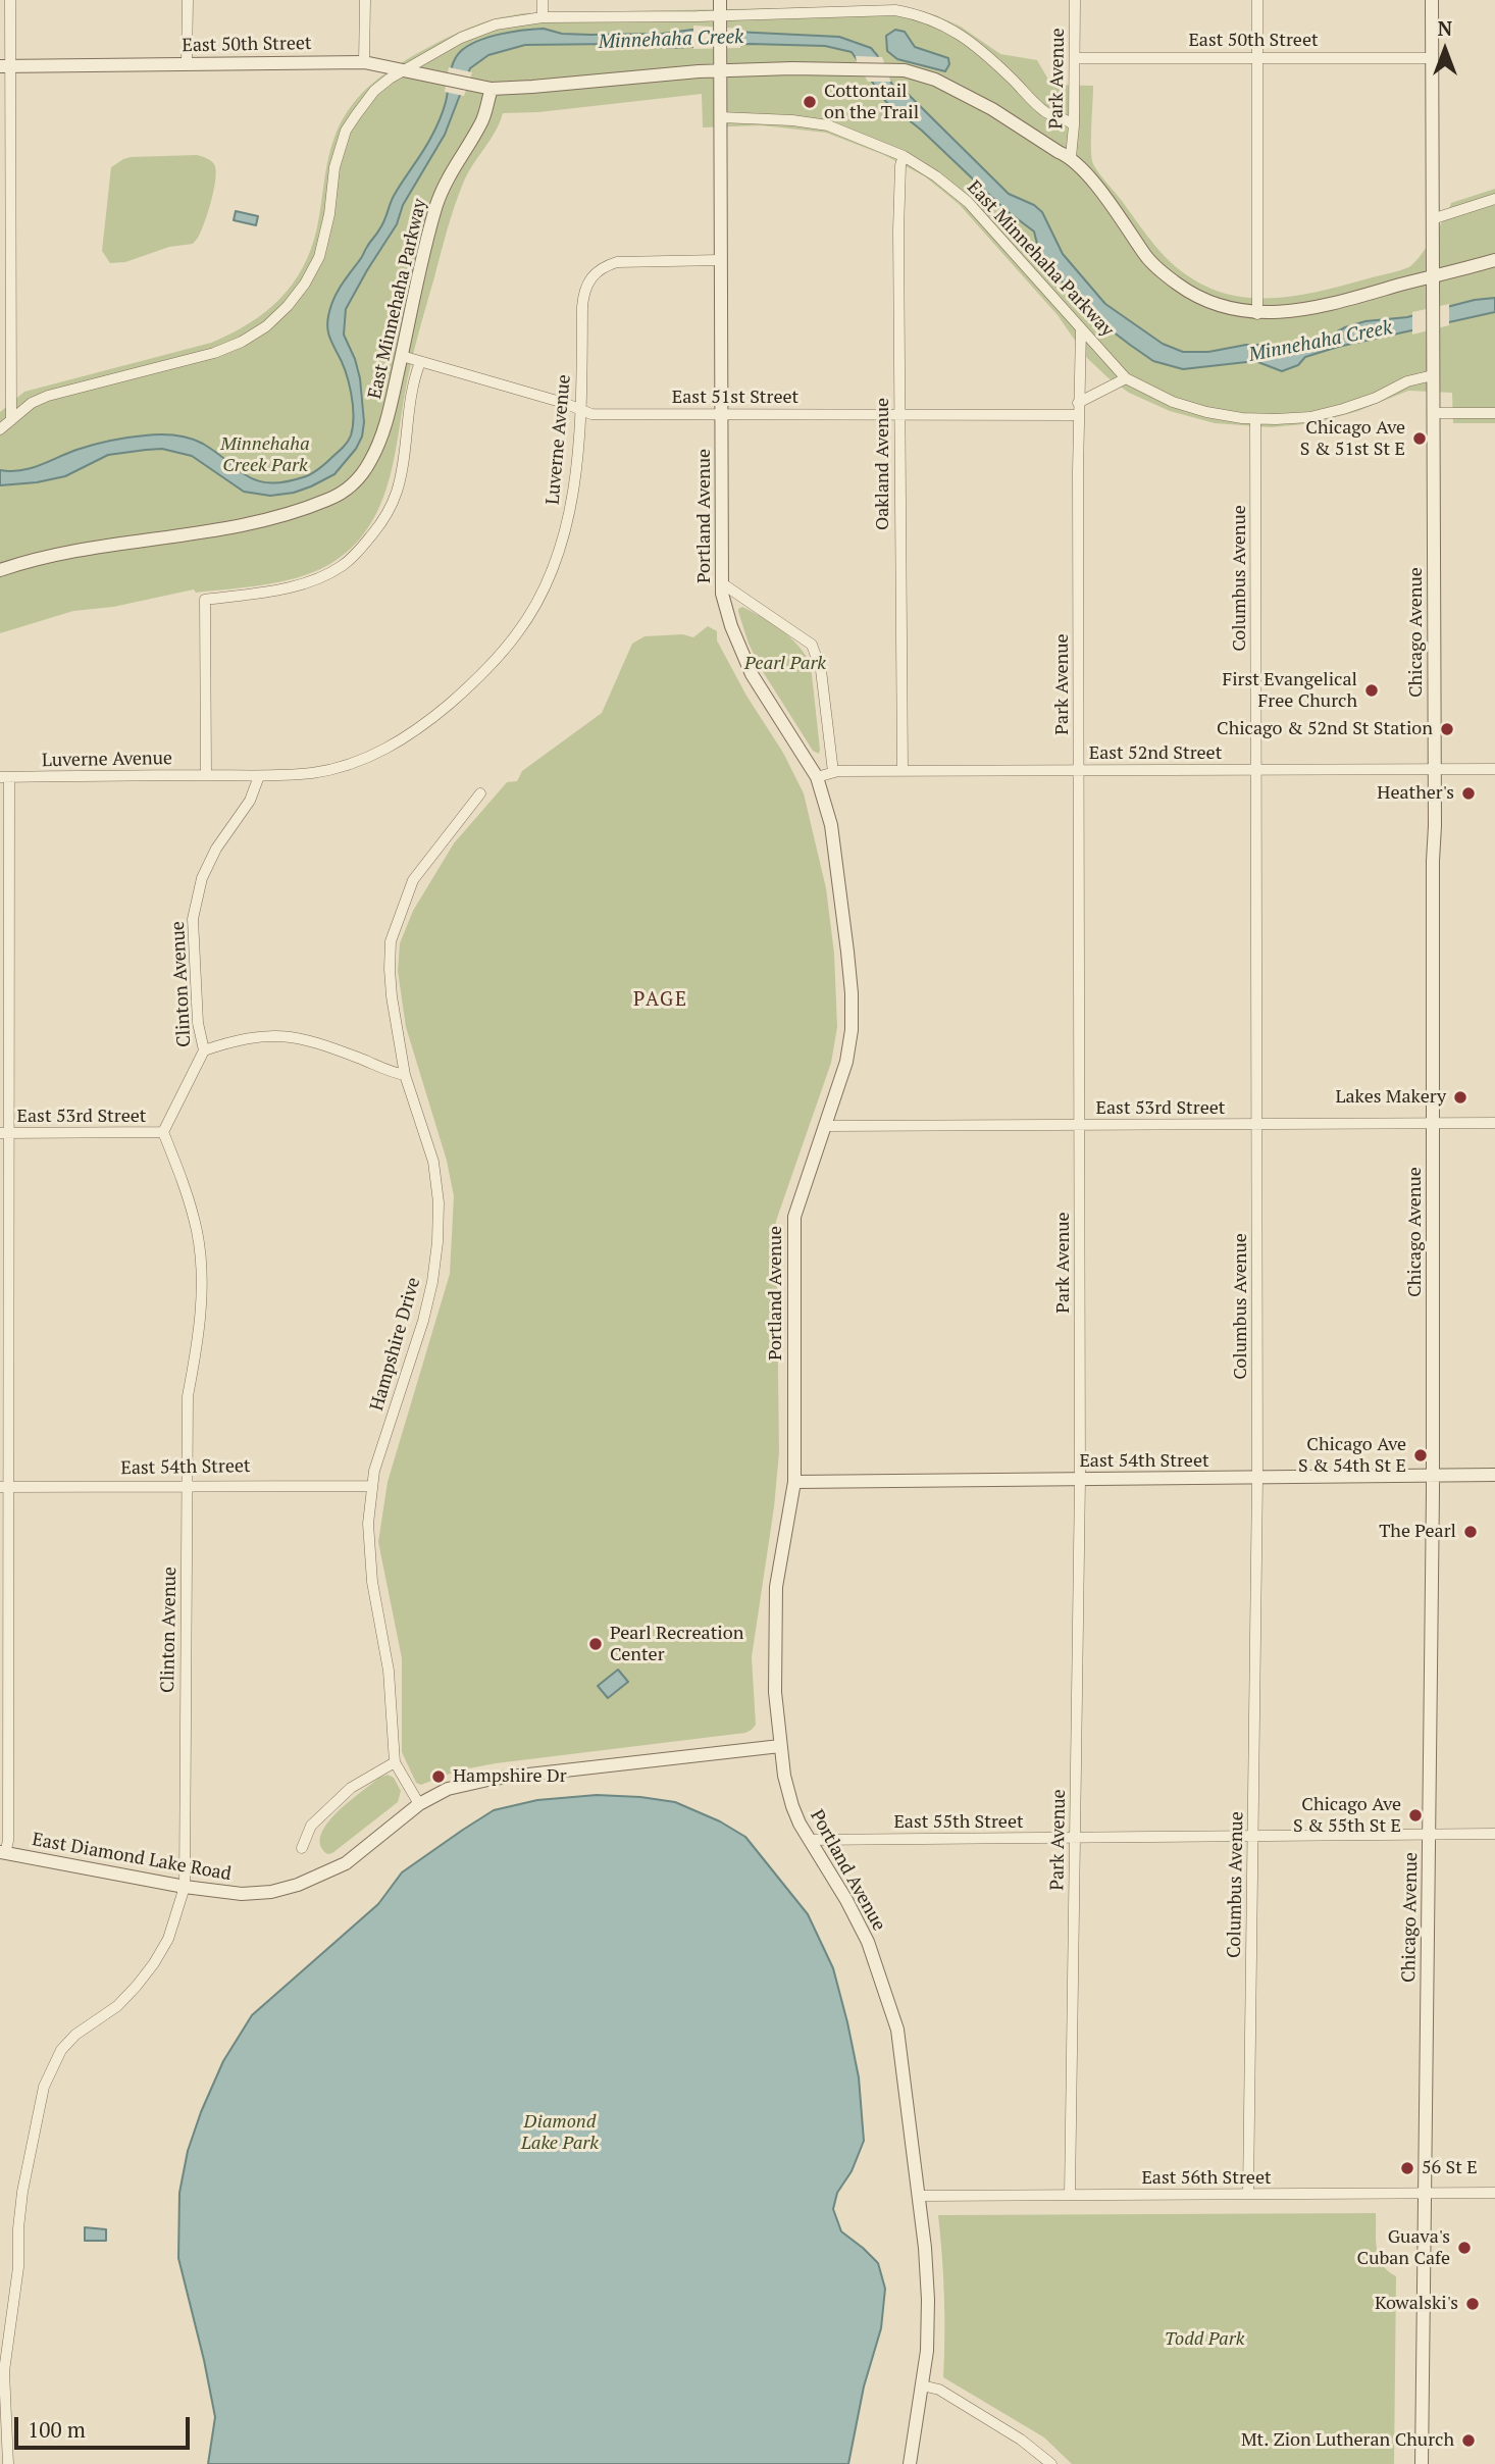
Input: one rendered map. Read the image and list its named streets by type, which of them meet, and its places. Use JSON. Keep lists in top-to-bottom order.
{
  "streets": {
    "street": [
      "East 50th Street",
      "Park Avenue",
      "East Minnehaha Parkway",
      "East 51st Street",
      "Luverne Avenue",
      "Oakland Avenue",
      "Portland Avenue",
      "Columbus Avenue",
      "Chicago Avenue",
      "East 52nd Street",
      "Clinton Avenue",
      "East 53rd Street",
      "Hampshire Drive",
      "East 54th Street",
      "East 55th Street",
      "East Diamond Lake Road",
      "East 56th Street"
    ]
  },
  "crossings": [
    ["East 50th Street", "Park Avenue"],
    ["East 50th Street", "East Minnehaha Parkway"],
    ["East 50th Street", "Chicago Avenue"],
    ["Park Avenue", "East Minnehaha Parkway"],
    ["Park Avenue", "East 51st Street"],
    ["Park Avenue", "East 52nd Street"],
    ["Park Avenue", "East 53rd Street"],
    ["Park Avenue", "East 54th Street"],
    ["Park Avenue", "East 55th Street"],
    ["Park Avenue", "East 56th Street"],
    ["East Minnehaha Parkway", "East 51st Street"],
    ["East Minnehaha Parkway", "Oakland Avenue"],
    ["East Minnehaha Parkway", "Portland Avenue"],
    ["East 51st Street", "Luverne Avenue"],
    ["East 51st Street", "Oakland Avenue"],
    ["East 51st Street", "Portland Avenue"],
    ["Luverne Avenue", "Portland Avenue"],
    ["Luverne Avenue", "Clinton Avenue"],
    ["Oakland Avenue", "East 52nd Street"],
    ["Portland Avenue", "East 52nd Street"],
    ["Portland Avenue", "East 53rd Street"],
    ["Portland Avenue", "East 54th Street"],
    ["Portland Avenue", "East 55th Street"],
    ["Portland Avenue", "East Diamond Lake Road"],
    ["Portland Avenue", "East 56th Street"],
    ["Columbus Avenue", "East 52nd Street"],
    ["Columbus Avenue", "East 53rd Street"],
    ["Columbus Avenue", "East 54th Street"],
    ["Columbus Avenue", "East 55th Street"],
    ["Columbus Avenue", "East 56th Street"],
    ["Chicago Avenue", "East 52nd Street"],
    ["Chicago Avenue", "East 53rd Street"],
    ["Chicago Avenue", "East 54th Street"],
    ["Chicago Avenue", "East 55th Street"],
    ["Chicago Avenue", "East 56th Street"],
    ["Clinton Avenue", "East 53rd Street"],
    ["Clinton Avenue", "East 54th Street"],
    ["Clinton Avenue", "East Diamond Lake Road"],
    ["Hampshire Drive", "East 54th Street"],
    ["Hampshire Drive", "East Diamond Lake Road"]
  ],
  "districts": ["PAGE"],
  "water": ["Minnehaha Creek"],
  "parks": [
    "Minnehaha Creek Park",
    "Pearl Park",
    "Diamond Lake Park",
    "Todd Park"
  ],
  "places": [
    "Cottontail on the Trail",
    "Chicago Ave S & 51st St E",
    "First Evangelical Free Church",
    "Chicago & 52nd St Station",
    "Heather's",
    "Lakes Makery",
    "Chicago Ave S & 54th St E",
    "The Pearl",
    "Pearl Recreation Center",
    "Hampshire Dr",
    "Chicago Ave S & 55th St E",
    "56 St E",
    "Guava's Cuban Cafe",
    "Kowalski's",
    "Mt. Zion Lutheran Church"
  ],
  "scale_bar": "100 m",
  "north": "top"
}
